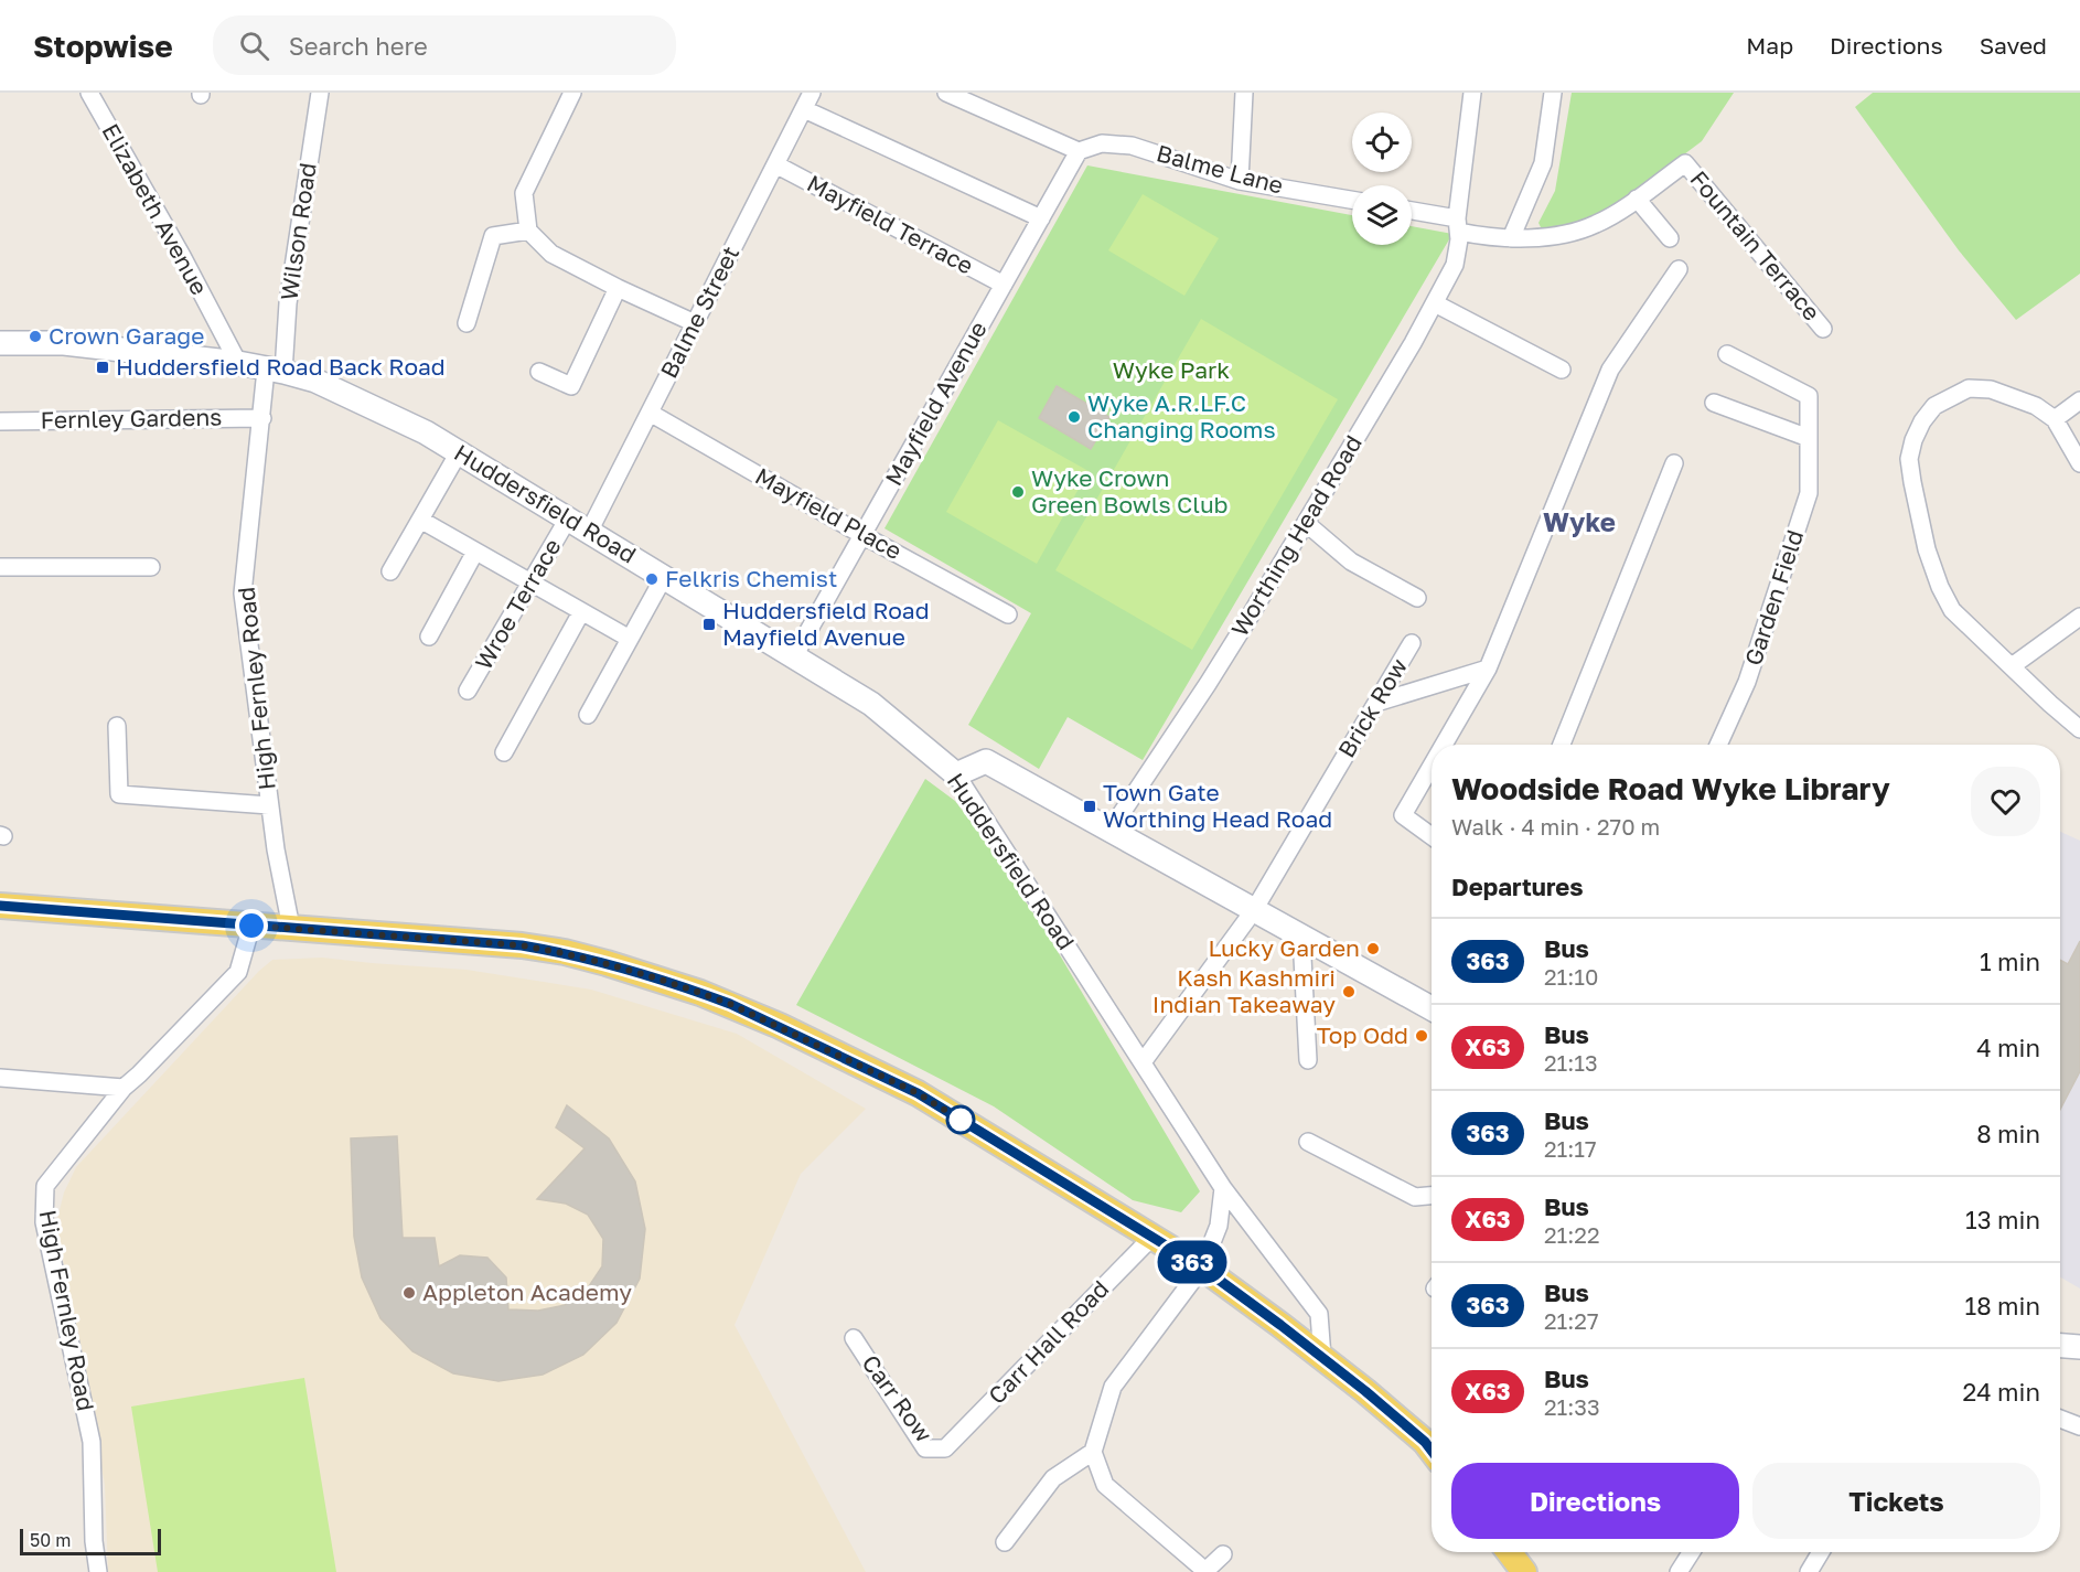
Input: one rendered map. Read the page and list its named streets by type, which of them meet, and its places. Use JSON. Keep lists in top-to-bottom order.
{
  "streets": {
    "main road": ["Huddersfield Road"],
    "street": [
      "Balme Lane",
      "Elizabeth Avenue",
      "Mayfield Terrace",
      "Wilson Road",
      "Fountain Terrace",
      "Balme Street",
      "Mayfield Avenue",
      "Fernley Gardens",
      "Mayfield Place",
      "Worthing Head Road",
      "Garden Field",
      "Wroe Terrace",
      "High Fernley Road",
      "Brick Row",
      "Carr Hall Road",
      "Carr Row"
    ]
  },
  "crossings": [
    ["Balme Lane", "Mayfield Avenue"],
    ["Elizabeth Avenue", "Huddersfield Road"],
    ["Mayfield Terrace", "Balme Street"],
    ["Mayfield Terrace", "Mayfield Avenue"],
    ["Wilson Road", "Huddersfield Road"],
    ["Wilson Road", "High Fernley Road"],
    ["Balme Street", "Huddersfield Road"],
    ["Balme Street", "Mayfield Place"],
    ["Mayfield Avenue", "Huddersfield Road"],
    ["Mayfield Avenue", "Mayfield Place"],
    ["Fernley Gardens", "High Fernley Road"],
    ["Huddersfield Road", "Wroe Terrace"],
    ["Huddersfield Road", "High Fernley Road"],
    ["Huddersfield Road", "Brick Row"],
    ["Carr Hall Road", "Carr Row"]
  ],
  "districts": ["Wyke"],
  "parks": ["Wyke Park"],
  "places": {
    "other": [
      "Crown Garage",
      "Wyke A.R.LF.C Changing Rooms",
      "Wyke Crown Green Bowls Club",
      "Felkris Chemist",
      "Lucky Garden",
      "Kash Kashmiri Indian Takeaway",
      "Top Odd",
      "Appleton Academy"
    ],
    "transit": ["Huddersfield Road Back Road", "Huddersfield Road Mayfield Avenue", "Town Gate Worthing Head Road"]
  },
  "lines": ["bus line 363"],
  "scale_bar": "50 m",
  "page": {
    "header": "Stopwise",
    "search": "Search here",
    "nav": ["Map", "Directions", "Saved"],
    "on_map": "363",
    "heading": [
      ["Woodside Road Wyke Library", "Walk · 4 min · 270 m"],
      "Departures"
    ],
    "list": [
      {
        "mark": "363",
        "name": "Bus",
        "note": "21:10",
        "value": "1 min"
      },
      {
        "mark": "X63",
        "name": "Bus",
        "note": "21:13",
        "value": "4 min"
      },
      {
        "mark": "363",
        "name": "Bus",
        "note": "21:17",
        "value": "8 min"
      },
      {
        "mark": "X63",
        "name": "Bus",
        "note": "21:22",
        "value": "13 min"
      },
      {
        "mark": "363",
        "name": "Bus",
        "note": "21:27",
        "value": "18 min"
      },
      {
        "mark": "X63",
        "name": "Bus",
        "note": "21:33",
        "value": "24 min"
      }
    ],
    "buttons": ["Directions", "Tickets"],
    "scale": "50 m"
  }
}
